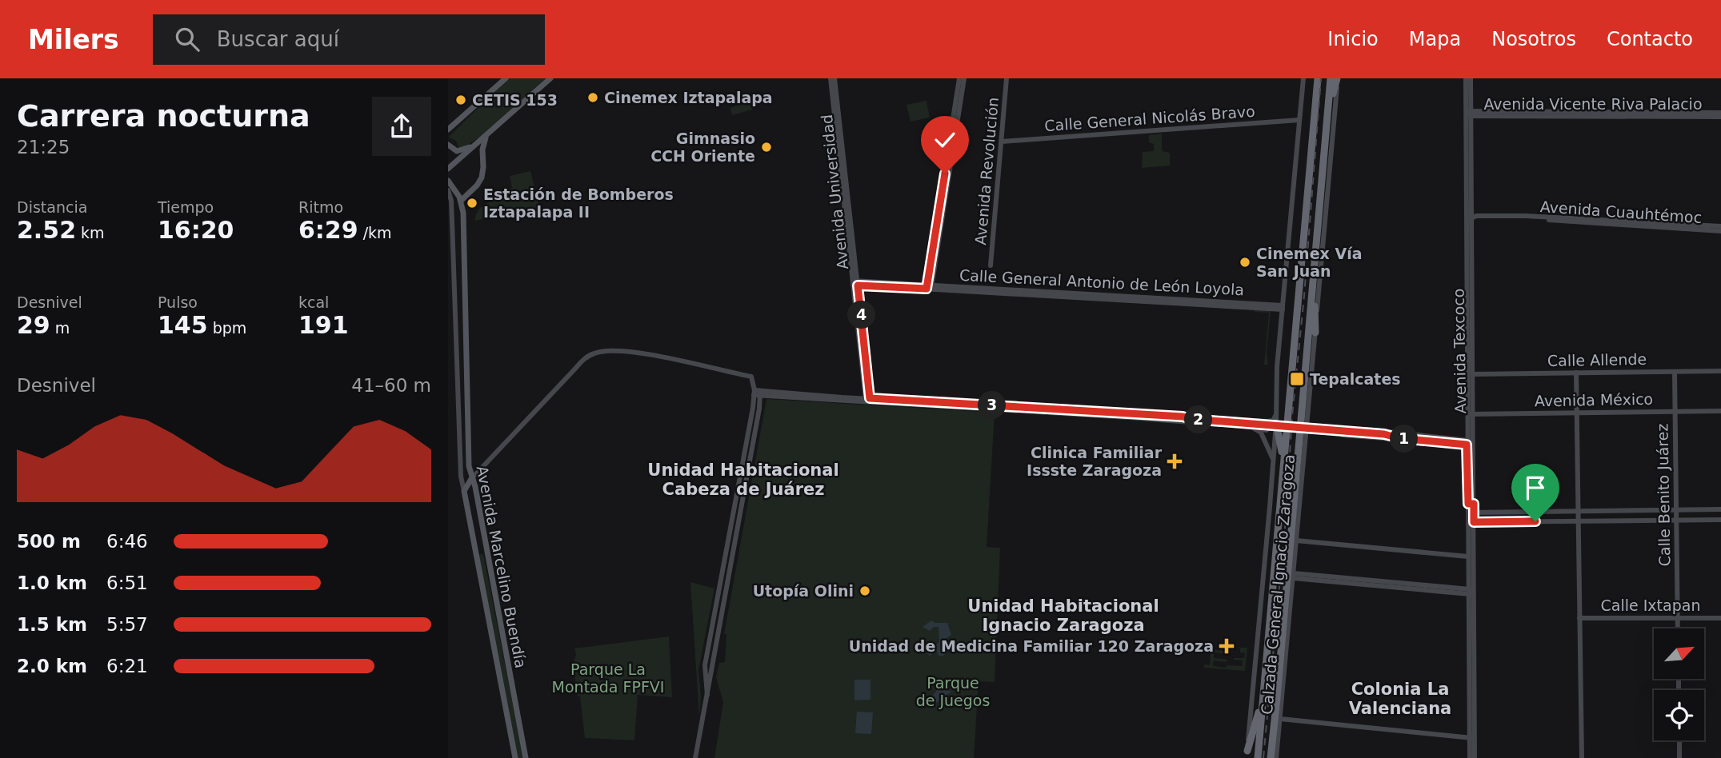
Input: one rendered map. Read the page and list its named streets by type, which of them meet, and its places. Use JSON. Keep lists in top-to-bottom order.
{
  "streets": {
    "highway": ["Calzada General Ignacio Zaragoza"],
    "main road": ["Avenida Marcelino Buendía"],
    "street": [
      "Avenida Vicente Riva Palacio",
      "Calle General Nicolás Bravo",
      "Avenida Revolución",
      "Avenida Universidad",
      "Avenida Cuauhtémoc",
      "Calle General Antonio de León Loyola",
      "Avenida Texcoco",
      "Calle Allende",
      "Avenida México",
      "Calle Benito Juárez",
      "Calle Ixtapan"
    ]
  },
  "crossings": [
    ["Avenida Vicente Riva Palacio", "Avenida Texcoco"],
    ["Calle General Nicolás Bravo", "Avenida Revolución"],
    ["Calle General Nicolás Bravo", "Calzada General Ignacio Zaragoza"],
    ["Avenida Universidad", "Calle General Antonio de León Loyola"],
    ["Avenida Cuauhtémoc", "Avenida Texcoco"],
    ["Calle General Antonio de León Loyola", "Calzada General Ignacio Zaragoza"],
    ["Avenida Texcoco", "Calle Allende"],
    ["Avenida Texcoco", "Avenida México"],
    ["Calle Allende", "Calle Benito Juárez"],
    ["Avenida México", "Calle Benito Juárez"],
    ["Calle Benito Juárez", "Calle Ixtapan"]
  ],
  "districts": ["Unidad Habitacional Cabeza de Juárez", "Unidad Habitacional Ignacio Zaragoza", "Colonia La Valenciana"],
  "parks": ["Parque La Montada FPFVI", "Parque de Juegos"],
  "places": {
    "other": [
      "Cinemex Iztapalapa",
      "CETIS 153",
      "Gimnasio CCH Oriente",
      "Estación de Bomberos Iztapalapa II",
      "Cinemex Vía San Juan",
      "Utopía Olini"
    ],
    "transit": ["Tepalcates"],
    "health": ["Clinica Familiar Issste Zaragoza", "Unidad de Medicina Familiar 120 Zaragoza"]
  },
  "north": "top right",
  "page": {
    "header": "Milers",
    "search": "Buscar aquí",
    "nav": [
      "Inicio",
      "Mapa",
      "Nosotros",
      "Contacto"
    ],
    "heading": ["Carrera nocturna", "21:25"],
    "stats": [
      ["Distancia", "2.52 km"],
      ["Tiempo", "16:20"],
      ["Ritmo", "6:29 /km"],
      ["Desnivel", "29 m"],
      ["Pulso", "145 bpm"],
      ["kcal", "191"]
    ],
    "pins": [
      "4",
      "3",
      "2",
      "1"
    ],
    "chart": ["Desnivel", "41–60 m"],
    "list": [
      {
        "name": "500 m",
        "note": "6:46"
      },
      {
        "name": "1.0 km",
        "note": "6:51"
      },
      {
        "name": "1.5 km",
        "note": "5:57"
      },
      {
        "name": "2.0 km",
        "note": "6:21"
      }
    ]
  }
}
